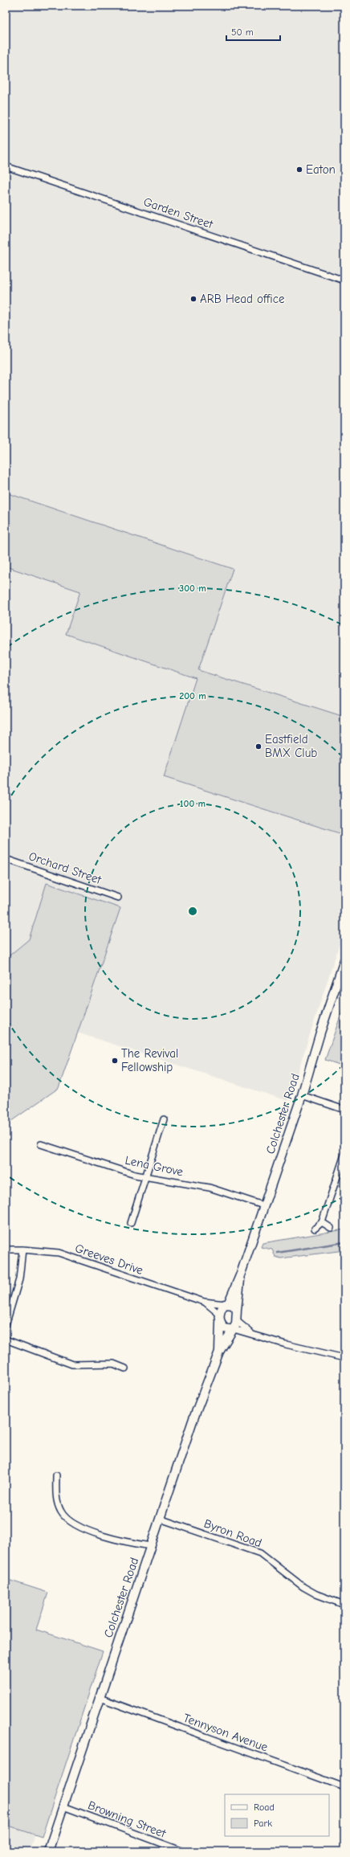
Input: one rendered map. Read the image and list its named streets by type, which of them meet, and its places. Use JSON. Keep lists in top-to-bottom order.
{
  "streets": {
    "main road": ["Colchester Road"],
    "street": [
      "Garden Street",
      "Orchard Street",
      "Lena Grove",
      "Greeves Drive",
      "Byron Road",
      "Tennyson Avenue",
      "Browning Street"
    ]
  },
  "crossings": [
    ["Colchester Road", "Lena Grove"],
    ["Colchester Road", "Greeves Drive"],
    ["Colchester Road", "Byron Road"],
    ["Colchester Road", "Tennyson Avenue"],
    ["Colchester Road", "Browning Street"]
  ],
  "places": [
    "Eaton",
    "ARB Head office",
    "Eastfield BMX Club",
    "The Revival Fellowship"
  ],
  "legend": ["Road", "Park"],
  "scale_bar": "50 m",
  "rings": ["300 m", "200 m", "100 m"]
}
